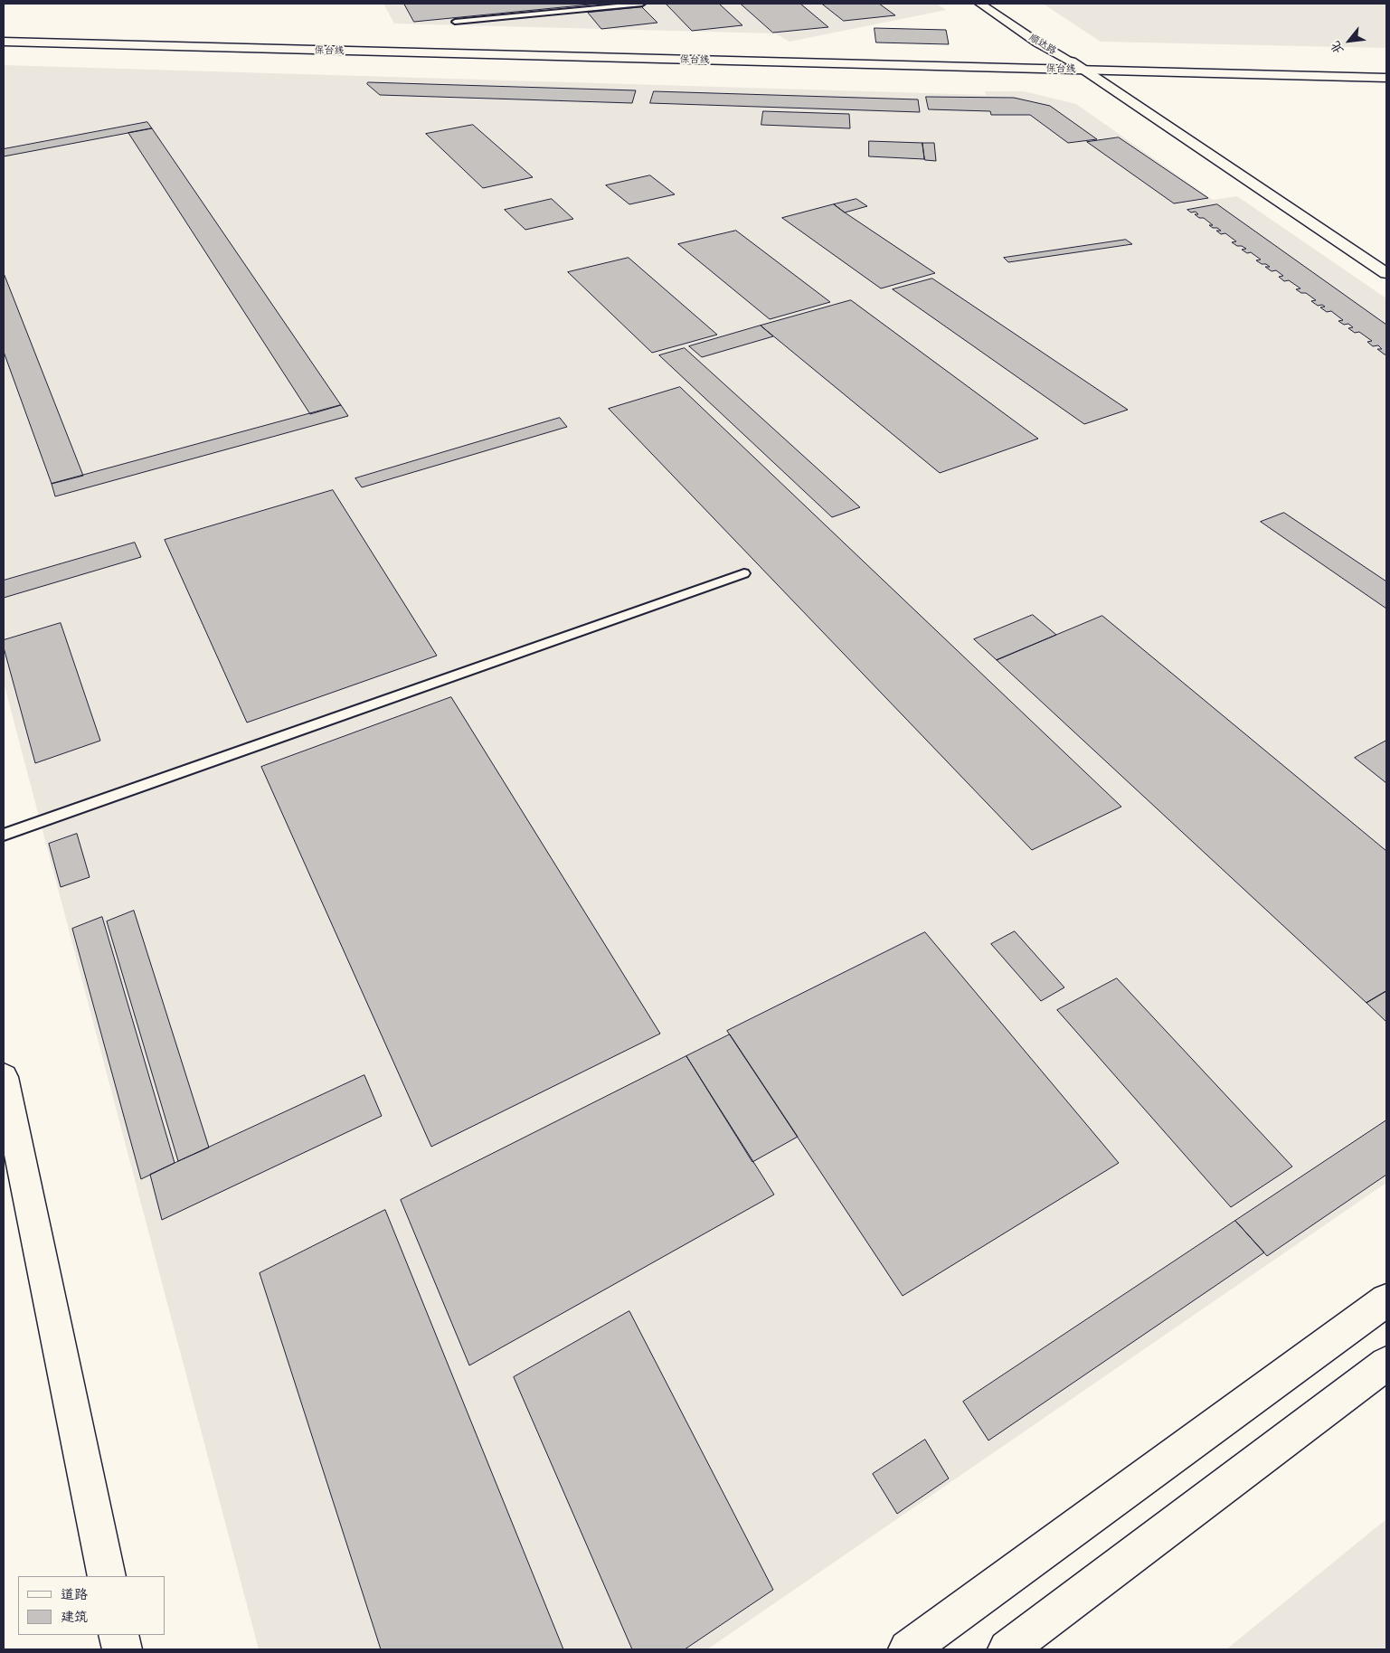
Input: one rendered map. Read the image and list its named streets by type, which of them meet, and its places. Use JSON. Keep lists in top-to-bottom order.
{
  "streets": {
    "main road": ["顺达路", "保台线"]
  },
  "crossings": [
    ["顺达路", "保台线"]
  ],
  "legend": ["道路", "建筑"],
  "north": "bottom left"
}
